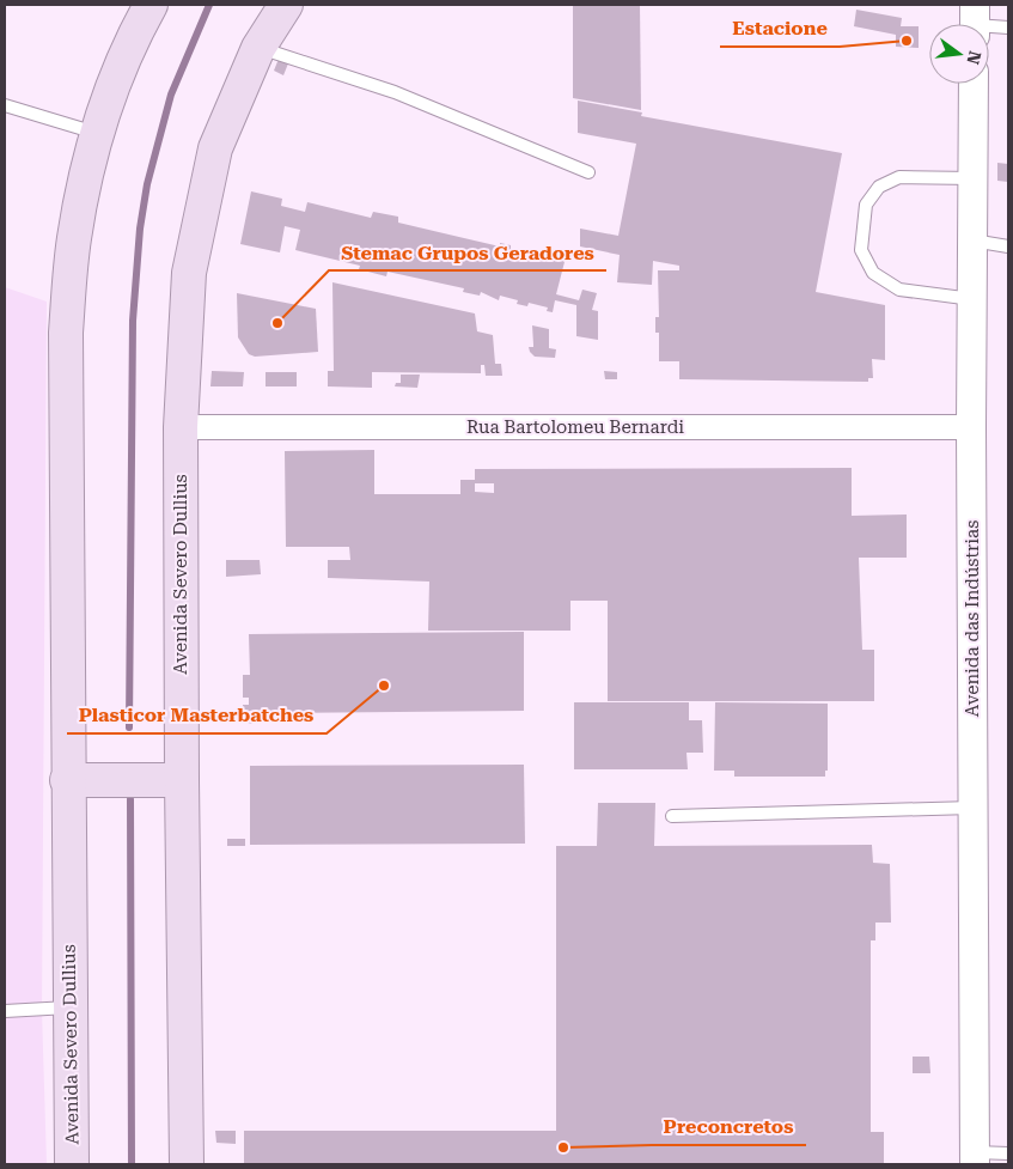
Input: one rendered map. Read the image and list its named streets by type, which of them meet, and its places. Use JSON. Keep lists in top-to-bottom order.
{
  "streets": {
    "main road": ["Avenida Severo Dullius"],
    "street": ["Rua Bartolomeu Bernardi", "Avenida das Indústrias"]
  },
  "crossings": [
    ["Rua Bartolomeu Bernardi", "Avenida Severo Dullius"],
    ["Rua Bartolomeu Bernardi", "Avenida das Indústrias"]
  ],
  "places": [
    "Estacione",
    "Stemac Grupos Geradores",
    "Plasticor Masterbatches",
    "Preconcretos"
  ],
  "north": "right"
}
